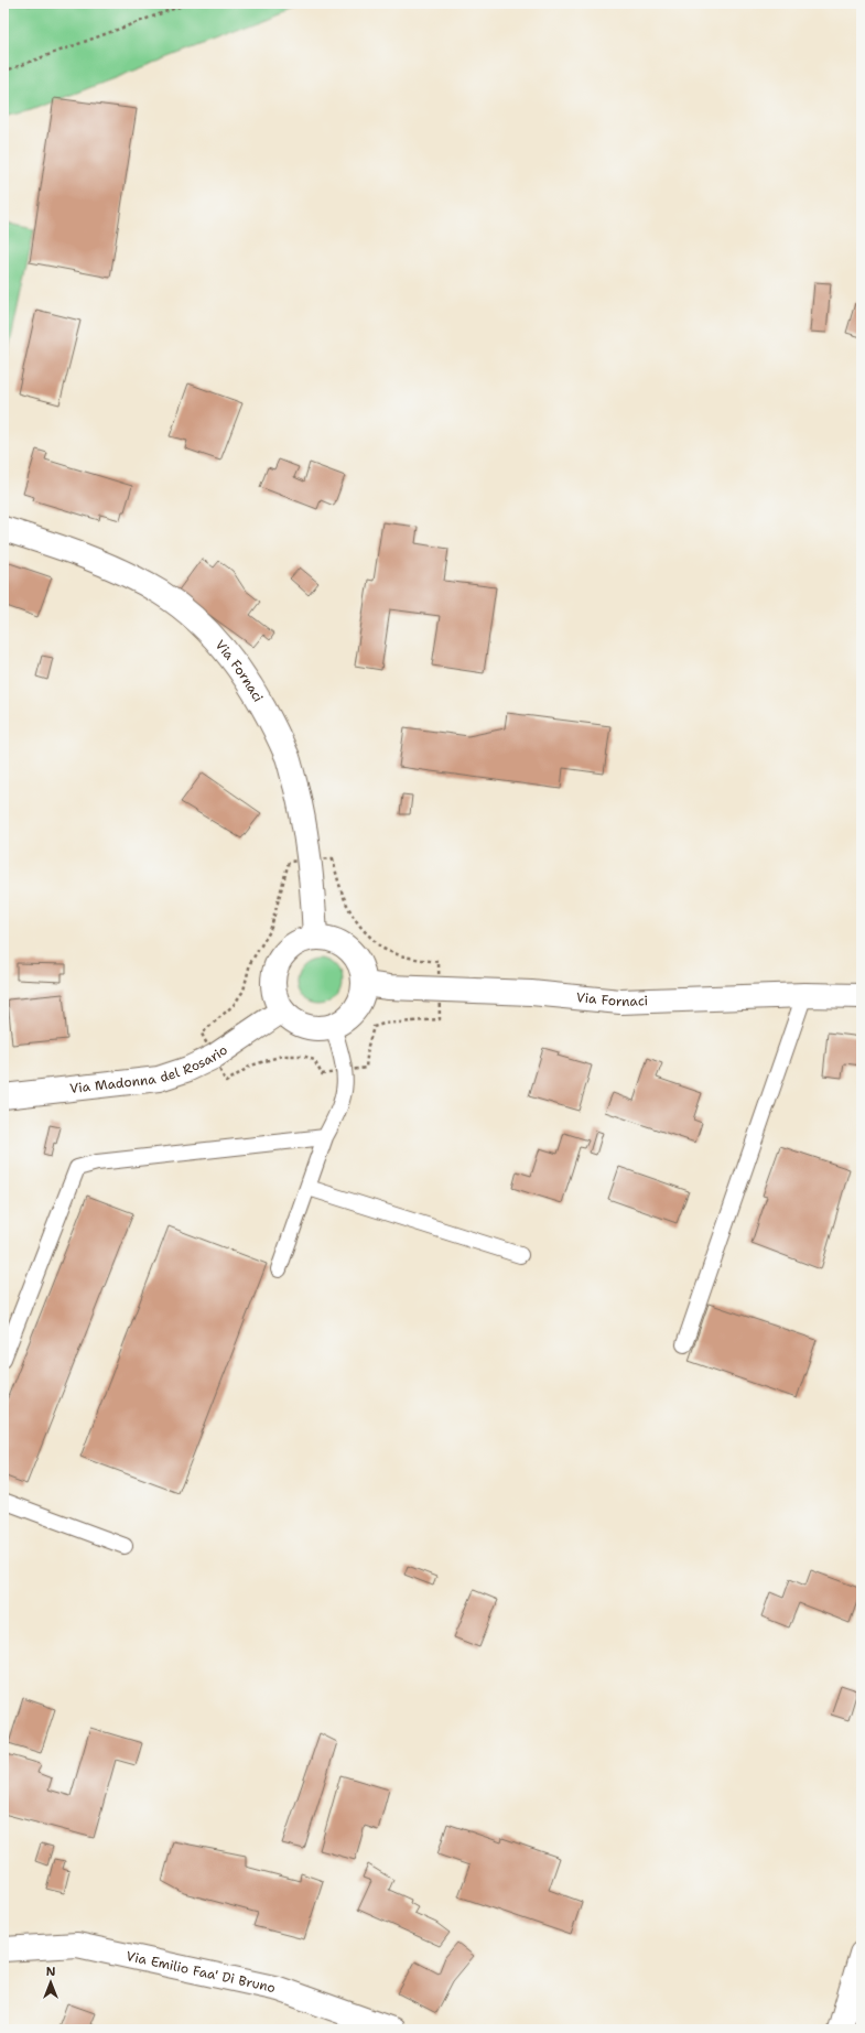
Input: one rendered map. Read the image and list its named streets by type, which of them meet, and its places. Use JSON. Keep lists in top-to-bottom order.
{
  "streets": {
    "street": ["Via Fornaci", "Via Madonna del Rosario", "Via Emilio Faa' Di Bruno"]
  },
  "crossings": [
    ["Via Fornaci", "Via Madonna del Rosario"]
  ],
  "north": "top"
}
